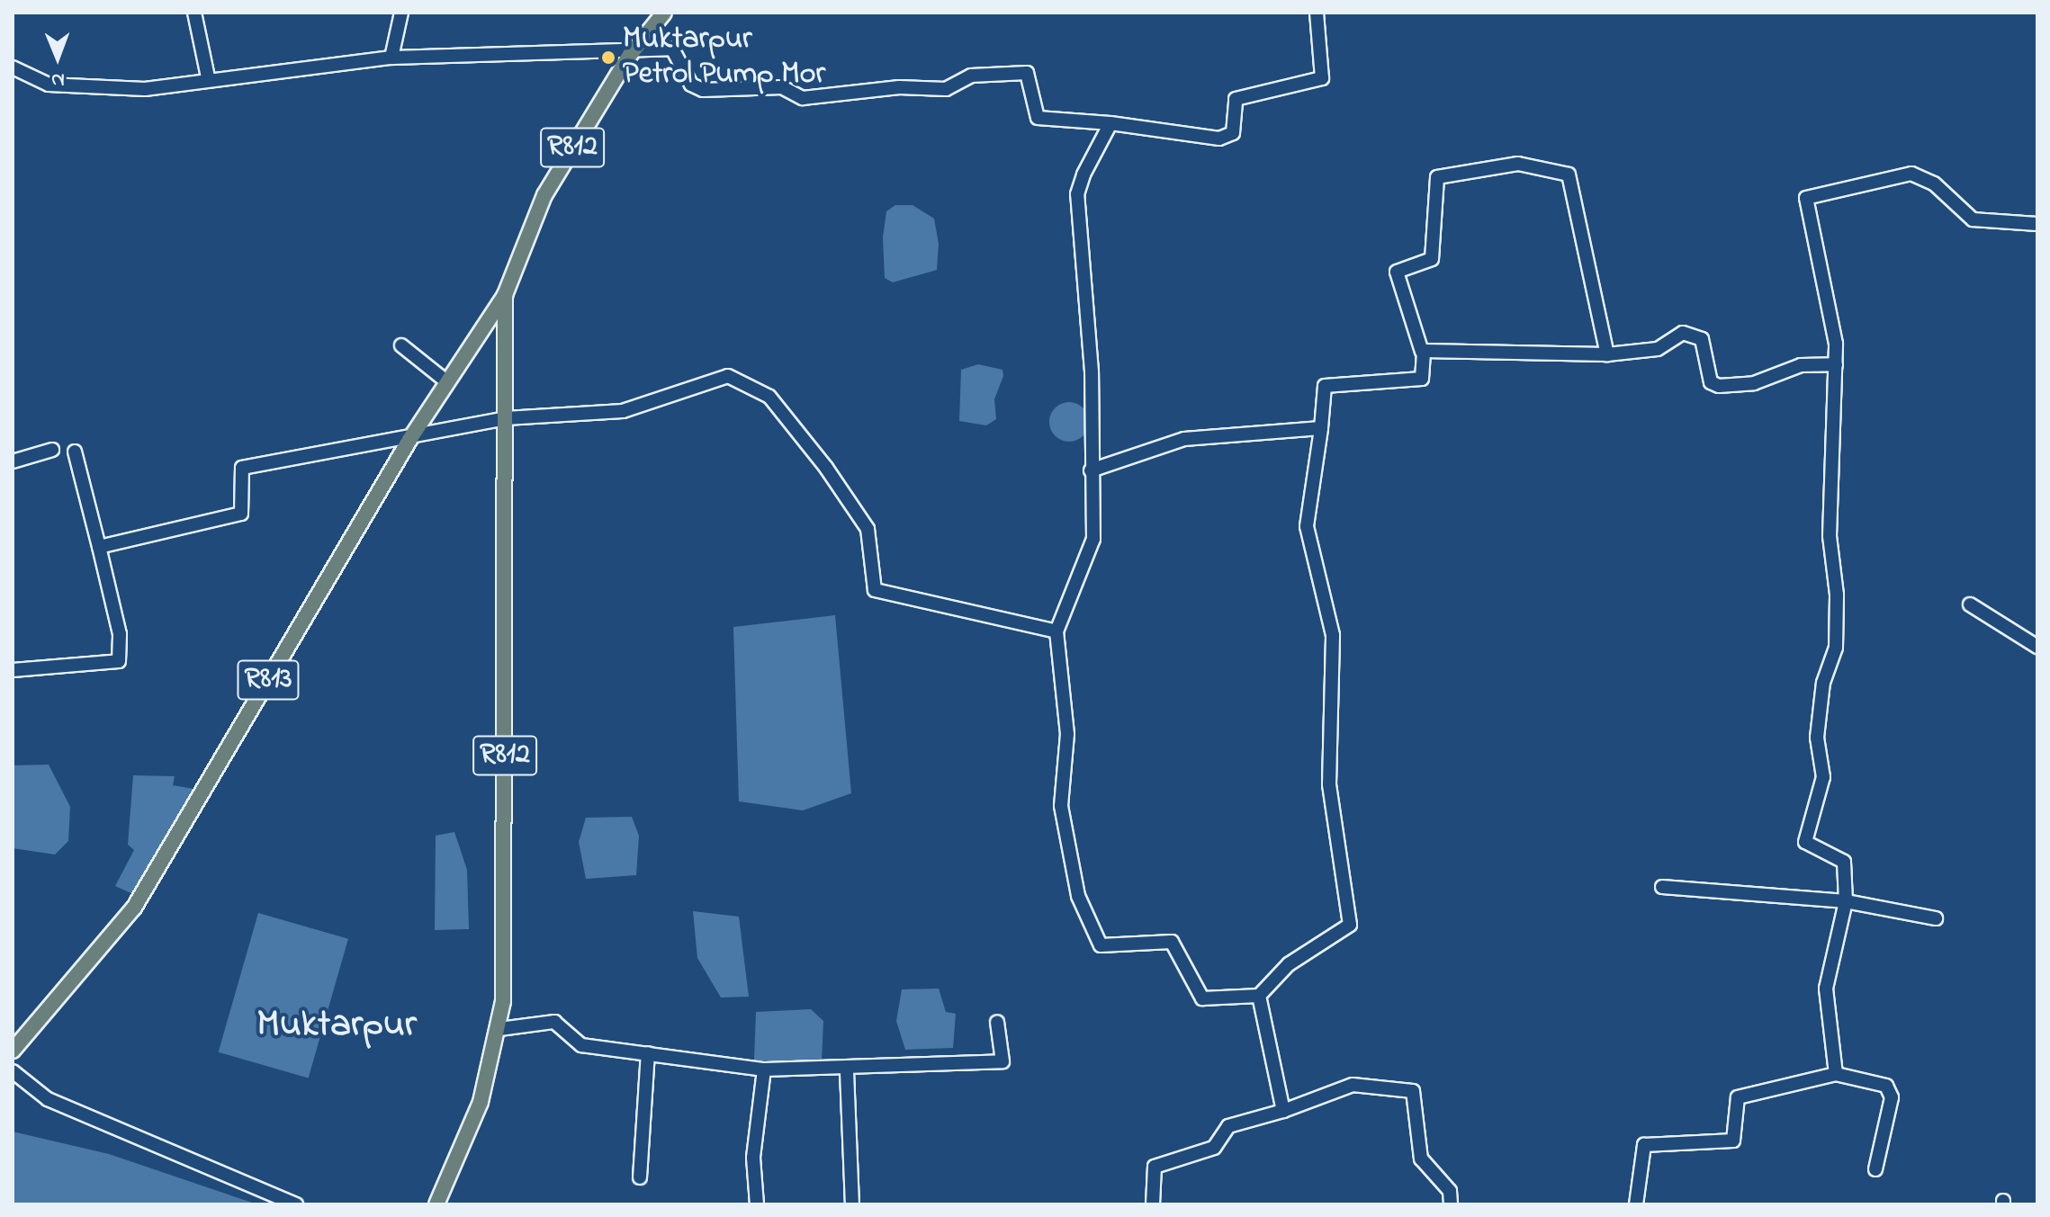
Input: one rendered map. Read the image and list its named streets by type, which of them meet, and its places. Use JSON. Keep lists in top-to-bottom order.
{
  "streets": {
    "main road": ["R812", "R813"]
  },
  "crossings": [
    ["R812", "R813"]
  ],
  "districts": ["Muktarpur"],
  "places": ["Muktarpur Petrol Pump Mor"],
  "north": "bottom"
}
